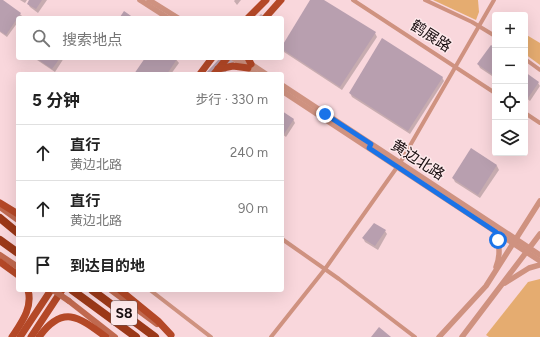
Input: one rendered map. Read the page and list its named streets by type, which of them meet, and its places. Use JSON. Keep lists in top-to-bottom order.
{
  "streets": {
    "highway": ["S8"],
    "street": ["鹤展路", "黄边北路"]
  },
  "page": {
    "map_buttons": ["+", "−"],
    "search": "搜索地点",
    "heading": ["5 分钟", "步行 · 330 m"],
    "list": [
      ["直行", "黄边北路", "240 m"],
      ["直行", "黄边北路", "90 m"],
      "到达目的地"
    ]
  }
}
